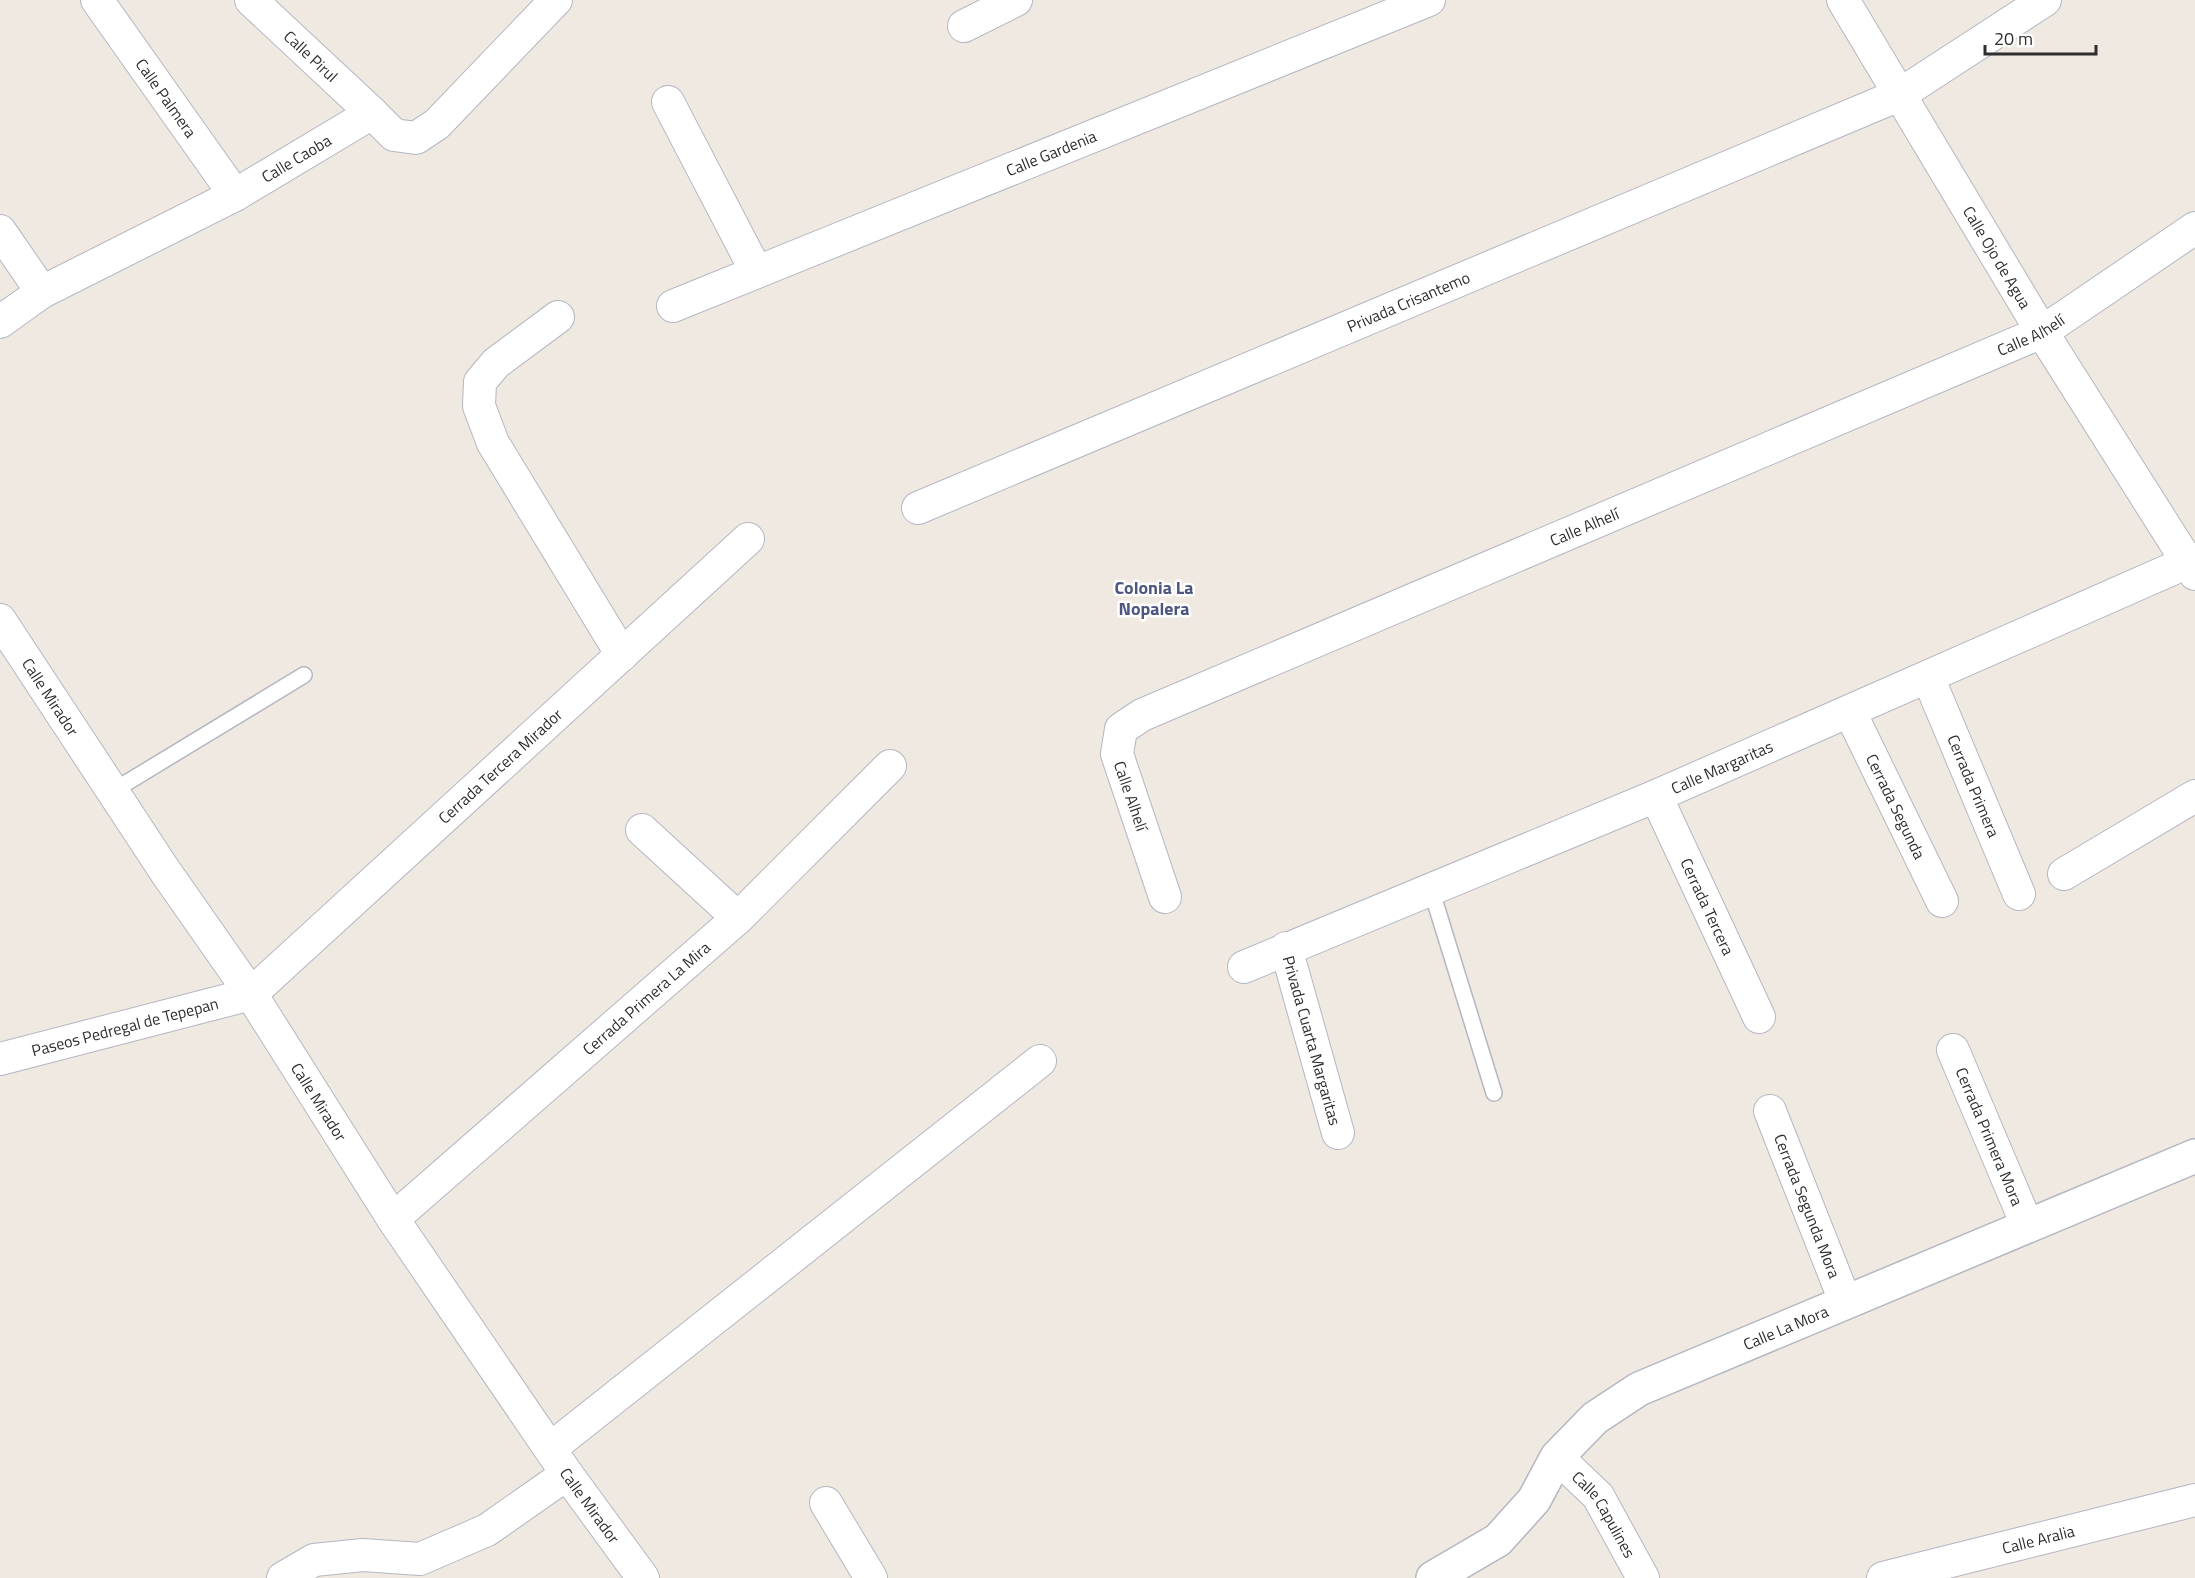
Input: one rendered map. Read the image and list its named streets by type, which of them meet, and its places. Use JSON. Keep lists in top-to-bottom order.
{
  "streets": {
    "street": [
      "Calle Pirul",
      "Calle Palmera",
      "Calle Gardenia",
      "Calle Caoba",
      "Calle Ojo de Agua",
      "Privada Crisantemo",
      "Calle Alhelí",
      "Calle Mirador",
      "Cerrada Tercera Mirador",
      "Calle Margaritas",
      "Cerrada Primera",
      "Cerrada Segunda",
      "Cerrada Tercera",
      "Cerrada Primera La Mira",
      "Paseos Pedregal de Tepepan",
      "Privada Cuarta Margaritas",
      "Cerrada Primera Mora",
      "Cerrada Segunda Mora",
      "Calle La Mora",
      "Calle Capulines",
      "Calle Aralia"
    ]
  },
  "crossings": [
    ["Calle Pirul", "Calle Caoba"],
    ["Calle Palmera", "Calle Caoba"],
    ["Calle Ojo de Agua", "Privada Crisantemo"],
    ["Calle Ojo de Agua", "Calle Alhelí"],
    ["Calle Ojo de Agua", "Calle Margaritas"],
    ["Calle Mirador", "Cerrada Tercera Mirador"],
    ["Calle Mirador", "Cerrada Primera La Mira"],
    ["Calle Mirador", "Paseos Pedregal de Tepepan"],
    ["Cerrada Tercera Mirador", "Paseos Pedregal de Tepepan"],
    ["Calle Margaritas", "Cerrada Primera"],
    ["Calle Margaritas", "Cerrada Segunda"],
    ["Calle Margaritas", "Cerrada Tercera"],
    ["Calle Margaritas", "Privada Cuarta Margaritas"],
    ["Cerrada Primera Mora", "Calle La Mora"],
    ["Cerrada Segunda Mora", "Calle La Mora"],
    ["Calle La Mora", "Calle Capulines"]
  ],
  "districts": ["Colonia La Nopalera"],
  "scale_bar": "20 m"
}
